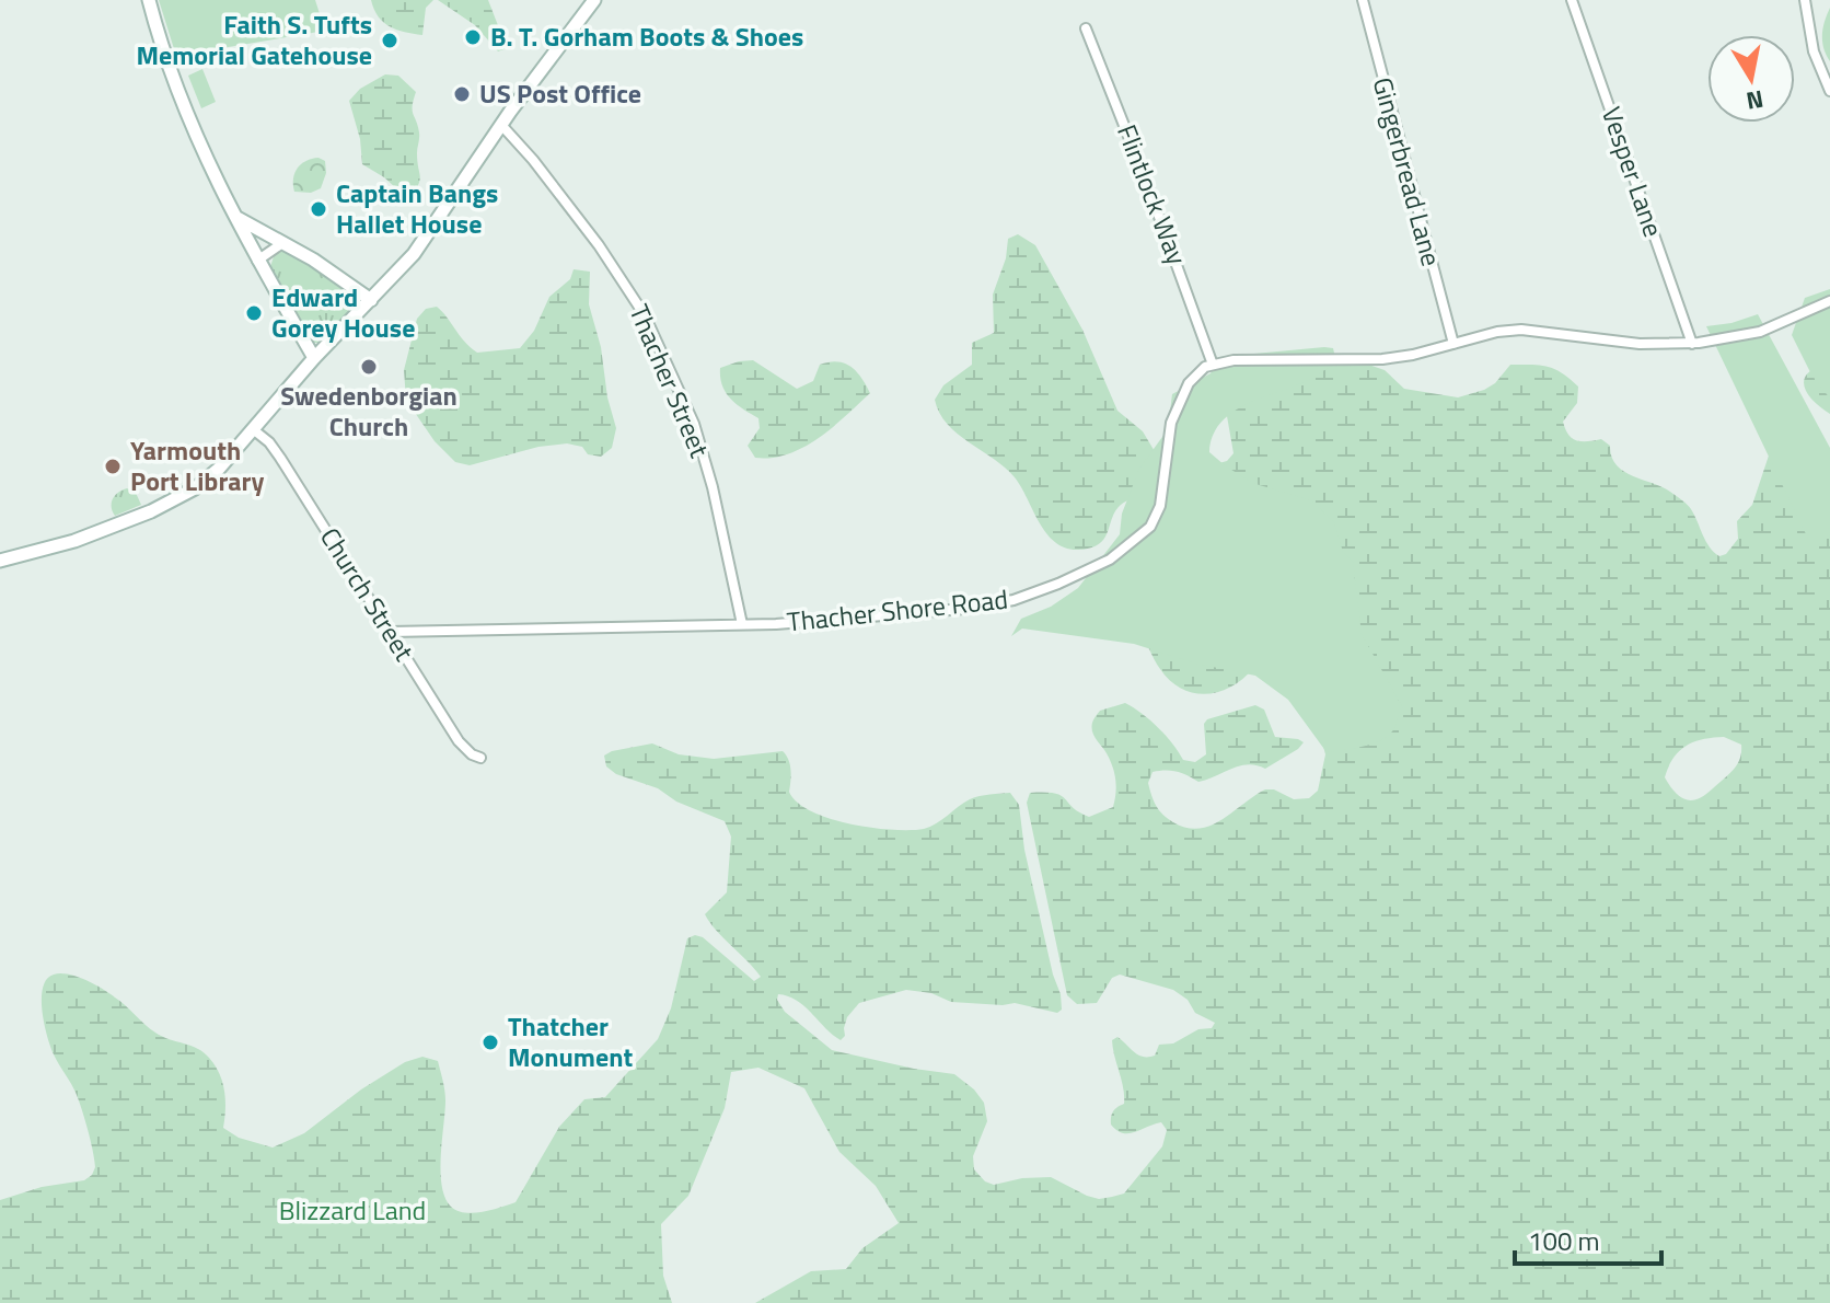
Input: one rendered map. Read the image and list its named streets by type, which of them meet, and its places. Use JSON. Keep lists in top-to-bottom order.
{
  "streets": {
    "street": [
      "Gingerbread Lane",
      "Vesper Lane",
      "Flintlock Way",
      "Thacher Street",
      "Church Street",
      "Thacher Shore Road"
    ]
  },
  "crossings": [
    ["Flintlock Way", "Thacher Shore Road"],
    ["Thacher Street", "Thacher Shore Road"],
    ["Church Street", "Thacher Shore Road"]
  ],
  "parks": ["Blizzard Land"],
  "places": [
    "B. T. Gorham Boots & Shoes",
    "Faith S. Tufts Memorial Gatehouse",
    "US Post Office",
    "Captain Bangs Hallet House",
    "Edward Gorey House",
    "Swedenborgian Church",
    "Yarmouth Port Library",
    "Thatcher Monument"
  ],
  "scale_bar": "100 m",
  "north": "bottom"
}
